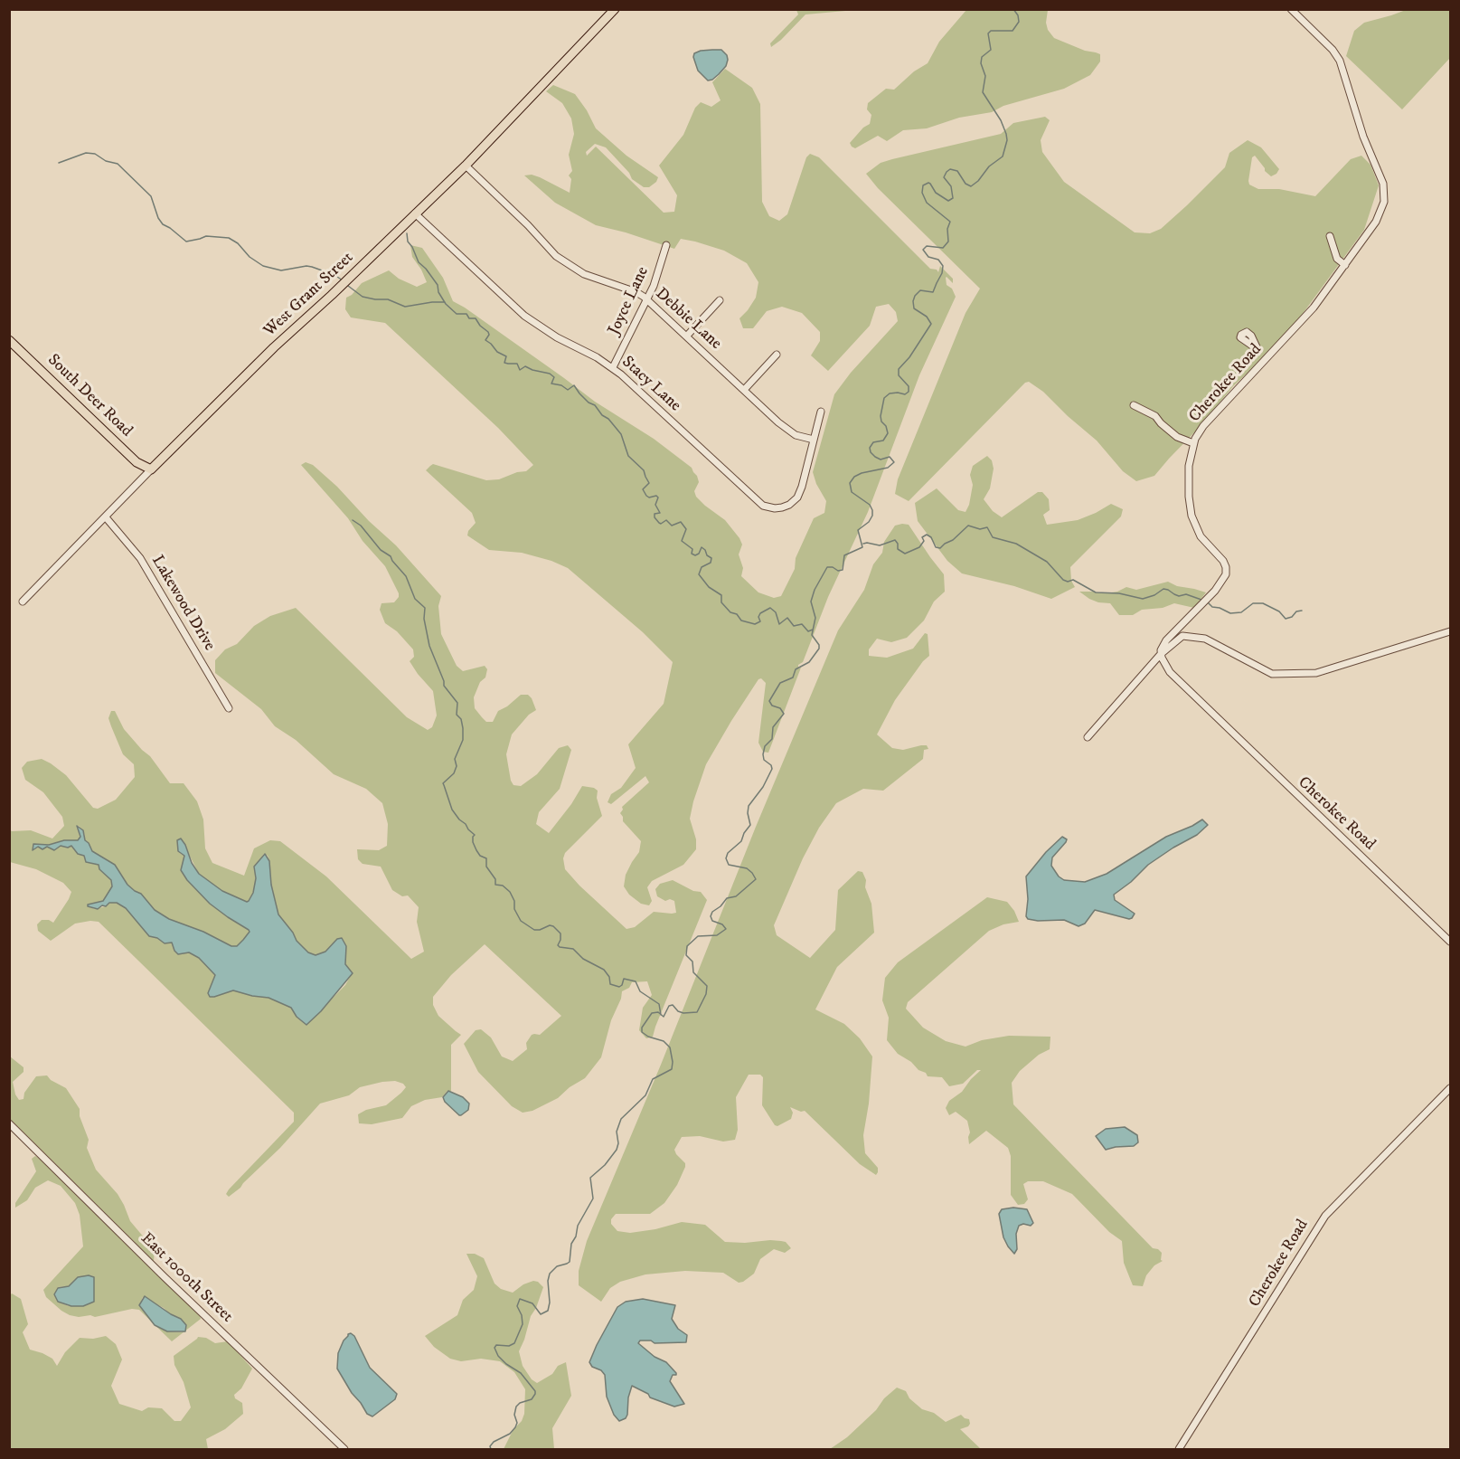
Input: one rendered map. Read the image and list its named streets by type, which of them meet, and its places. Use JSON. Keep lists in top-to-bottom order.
{
  "streets": {
    "main road": ["West Grant Street", "South Deer Road"],
    "street": [
      "Joyce Lane",
      "Debbie Lane",
      "Cherokee Road",
      "Stacy Lane",
      "Lakewood Drive",
      "East 1000th Street"
    ]
  },
  "crossings": [
    ["West Grant Street", "Debbie Lane"],
    ["West Grant Street", "Stacy Lane"],
    ["West Grant Street", "South Deer Road"],
    ["West Grant Street", "Lakewood Drive"],
    ["Joyce Lane", "Debbie Lane"],
    ["Joyce Lane", "Stacy Lane"],
    ["Debbie Lane", "Stacy Lane"]
  ]
}
